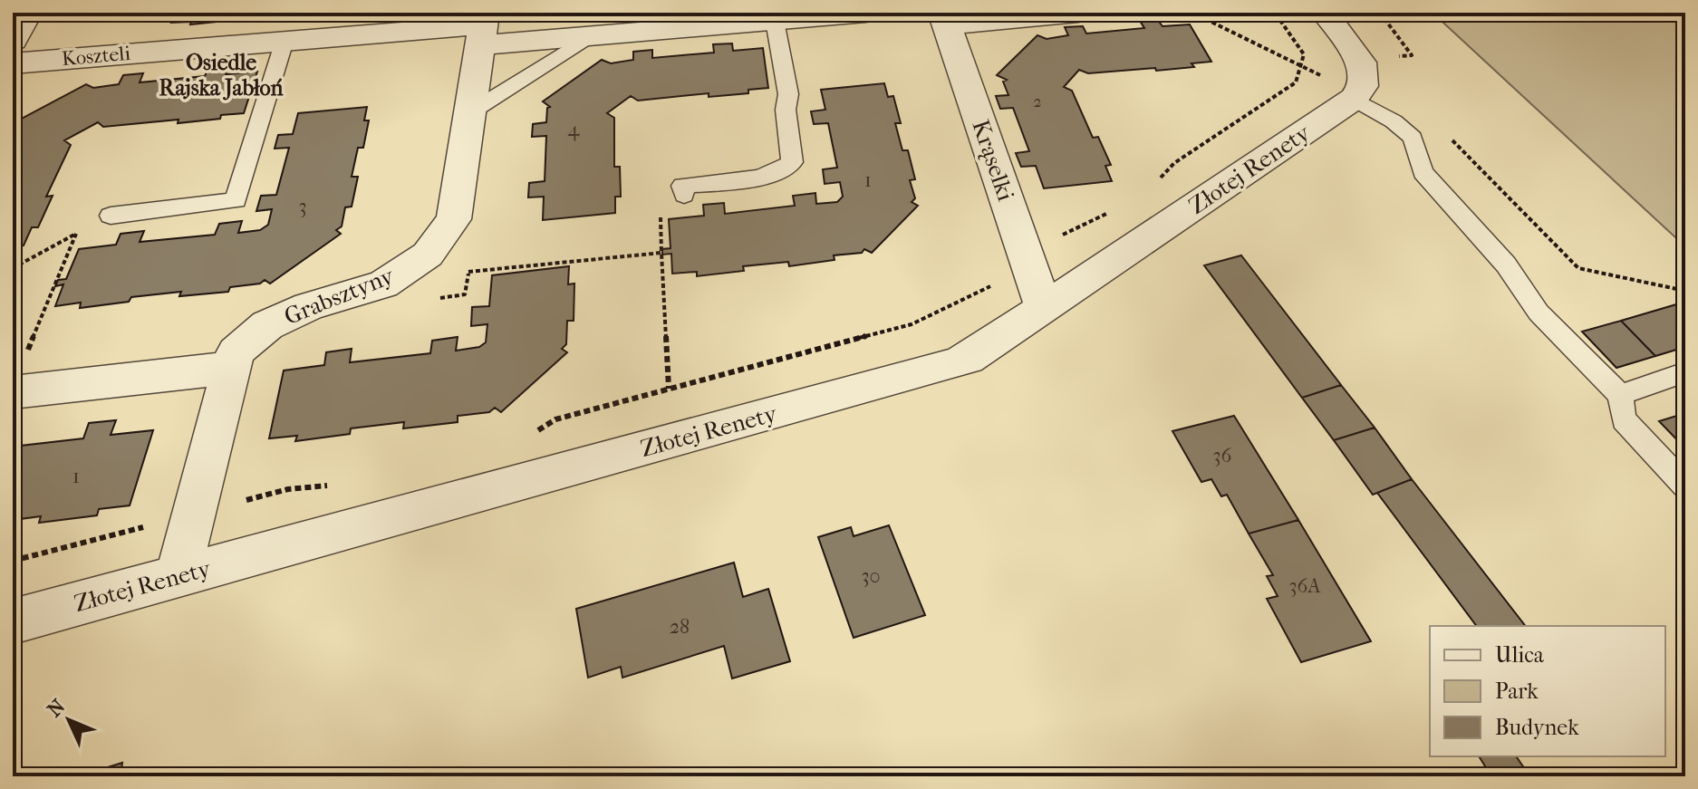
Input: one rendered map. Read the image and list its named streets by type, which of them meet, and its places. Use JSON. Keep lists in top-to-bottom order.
{
  "streets": {
    "street": [
      "Koszteli",
      "Krąselki",
      "Złotej Renety",
      "Grabsztyny"
    ]
  },
  "crossings": [
    ["Koszteli", "Grabsztyny"],
    ["Krąselki", "Złotej Renety"],
    ["Złotej Renety", "Grabsztyny"]
  ],
  "districts": ["Osiedle Rajska Jabłoń"],
  "house_numbers": [
    "2",
    "4",
    "1",
    "3",
    "36",
    "1",
    "30",
    "36A",
    "28"
  ],
  "legend": ["Ulica", "Park", "Budynek"],
  "north": "top left"
}
